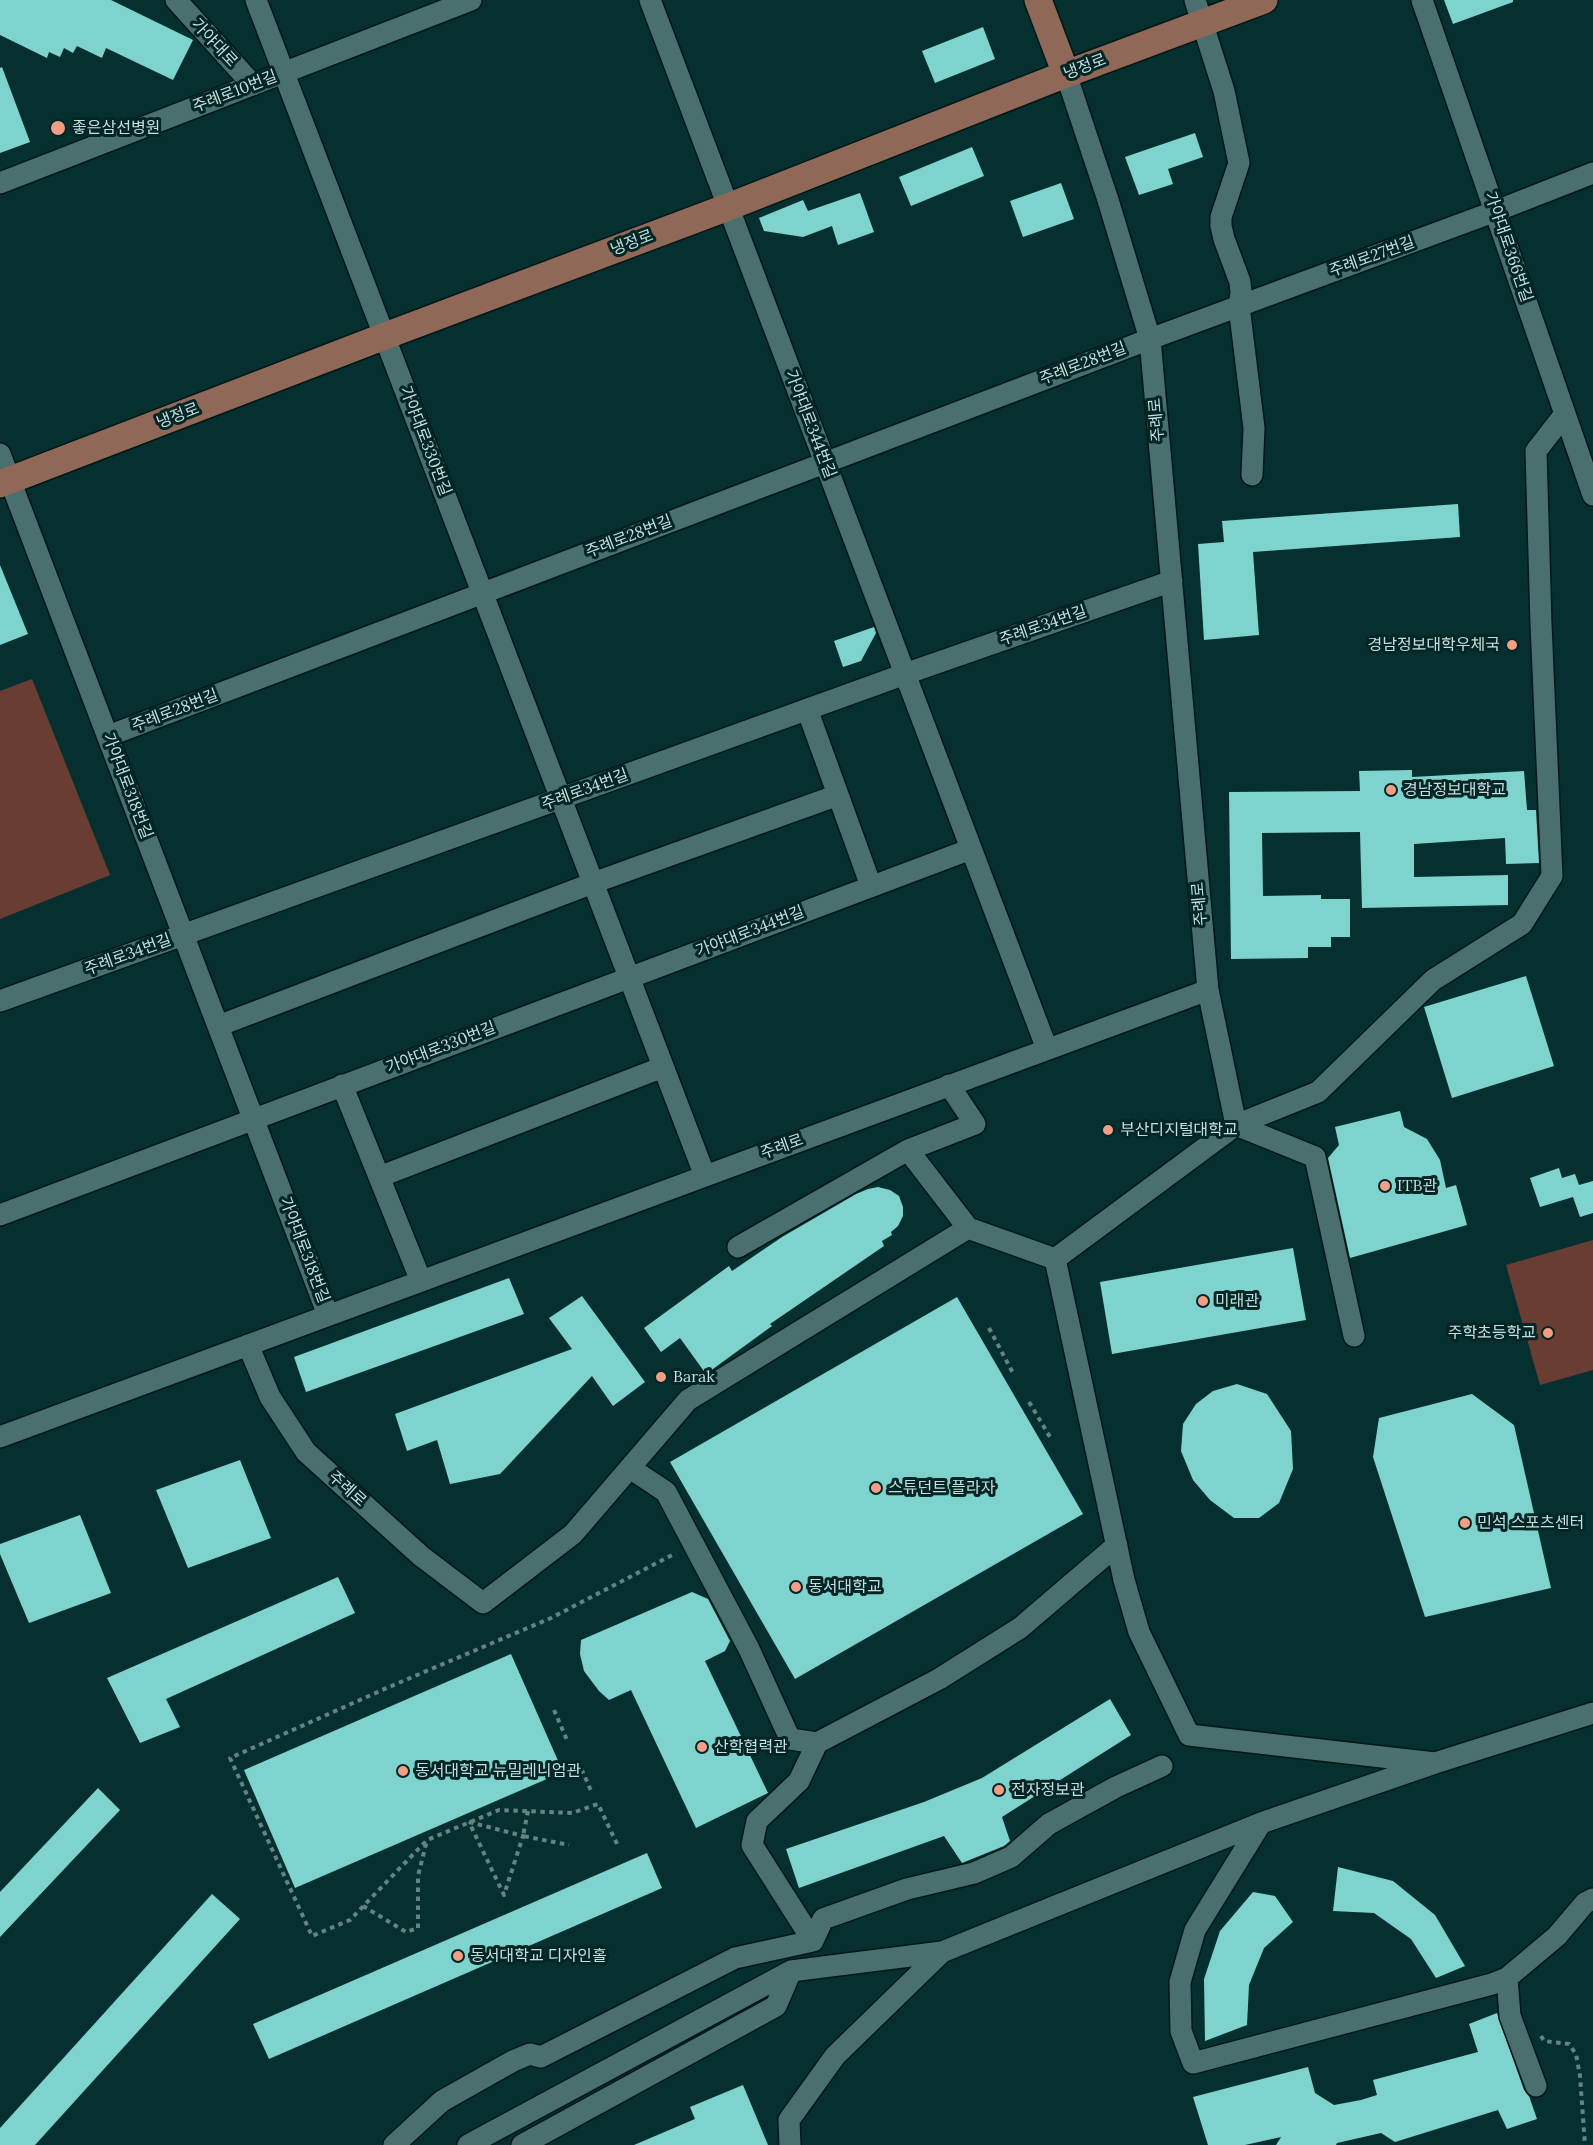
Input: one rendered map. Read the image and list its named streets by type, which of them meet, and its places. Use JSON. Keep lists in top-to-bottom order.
{
  "streets": {
    "main road": ["냉정로", "주례로"],
    "street": [
      "가야대로",
      "주례로10번길",
      "가야대로366번길",
      "주례로27번길",
      "주례로28번길",
      "가야대로344번길",
      "가야대로330번길",
      "주례로34번길",
      "가야대로318번길"
    ]
  },
  "crossings": [
    ["가야대로", "주례로10번길"],
    ["냉정로", "주례로"],
    ["냉정로", "가야대로344번길"],
    ["냉정로", "가야대로330번길"],
    ["냉정로", "가야대로318번길"],
    ["주례로10번길", "가야대로330번길"],
    ["가야대로366번길", "주례로27번길"],
    ["주례로27번길", "주례로28번길"],
    ["주례로27번길", "주례로"],
    ["주례로28번길", "주례로"],
    ["주례로28번길", "가야대로344번길"],
    ["주례로28번길", "가야대로330번길"],
    ["주례로28번길", "가야대로318번길"],
    ["주례로", "가야대로344번길"],
    ["주례로", "가야대로330번길"],
    ["주례로", "주례로34번길"],
    ["주례로", "가야대로318번길"],
    ["가야대로344번길", "가야대로330번길"],
    ["가야대로344번길", "주례로34번길"],
    ["가야대로330번길", "주례로34번길"],
    ["가야대로330번길", "가야대로318번길"],
    ["주례로34번길", "가야대로318번길"]
  ],
  "places": [
    "좋은삼선병원",
    "경남정보대학우체국",
    "경남정보대학교",
    "부산디지털대학교",
    "ITB관",
    "미래관",
    "주학초등학교",
    "Barak",
    "스튜던트 플라자",
    "민석 스포츠센터",
    "동서대학교",
    "산학협력관",
    "동서대학교 뉴밀레니엄관",
    "전자정보관",
    "동서대학교 디자인홀"
  ]
}
